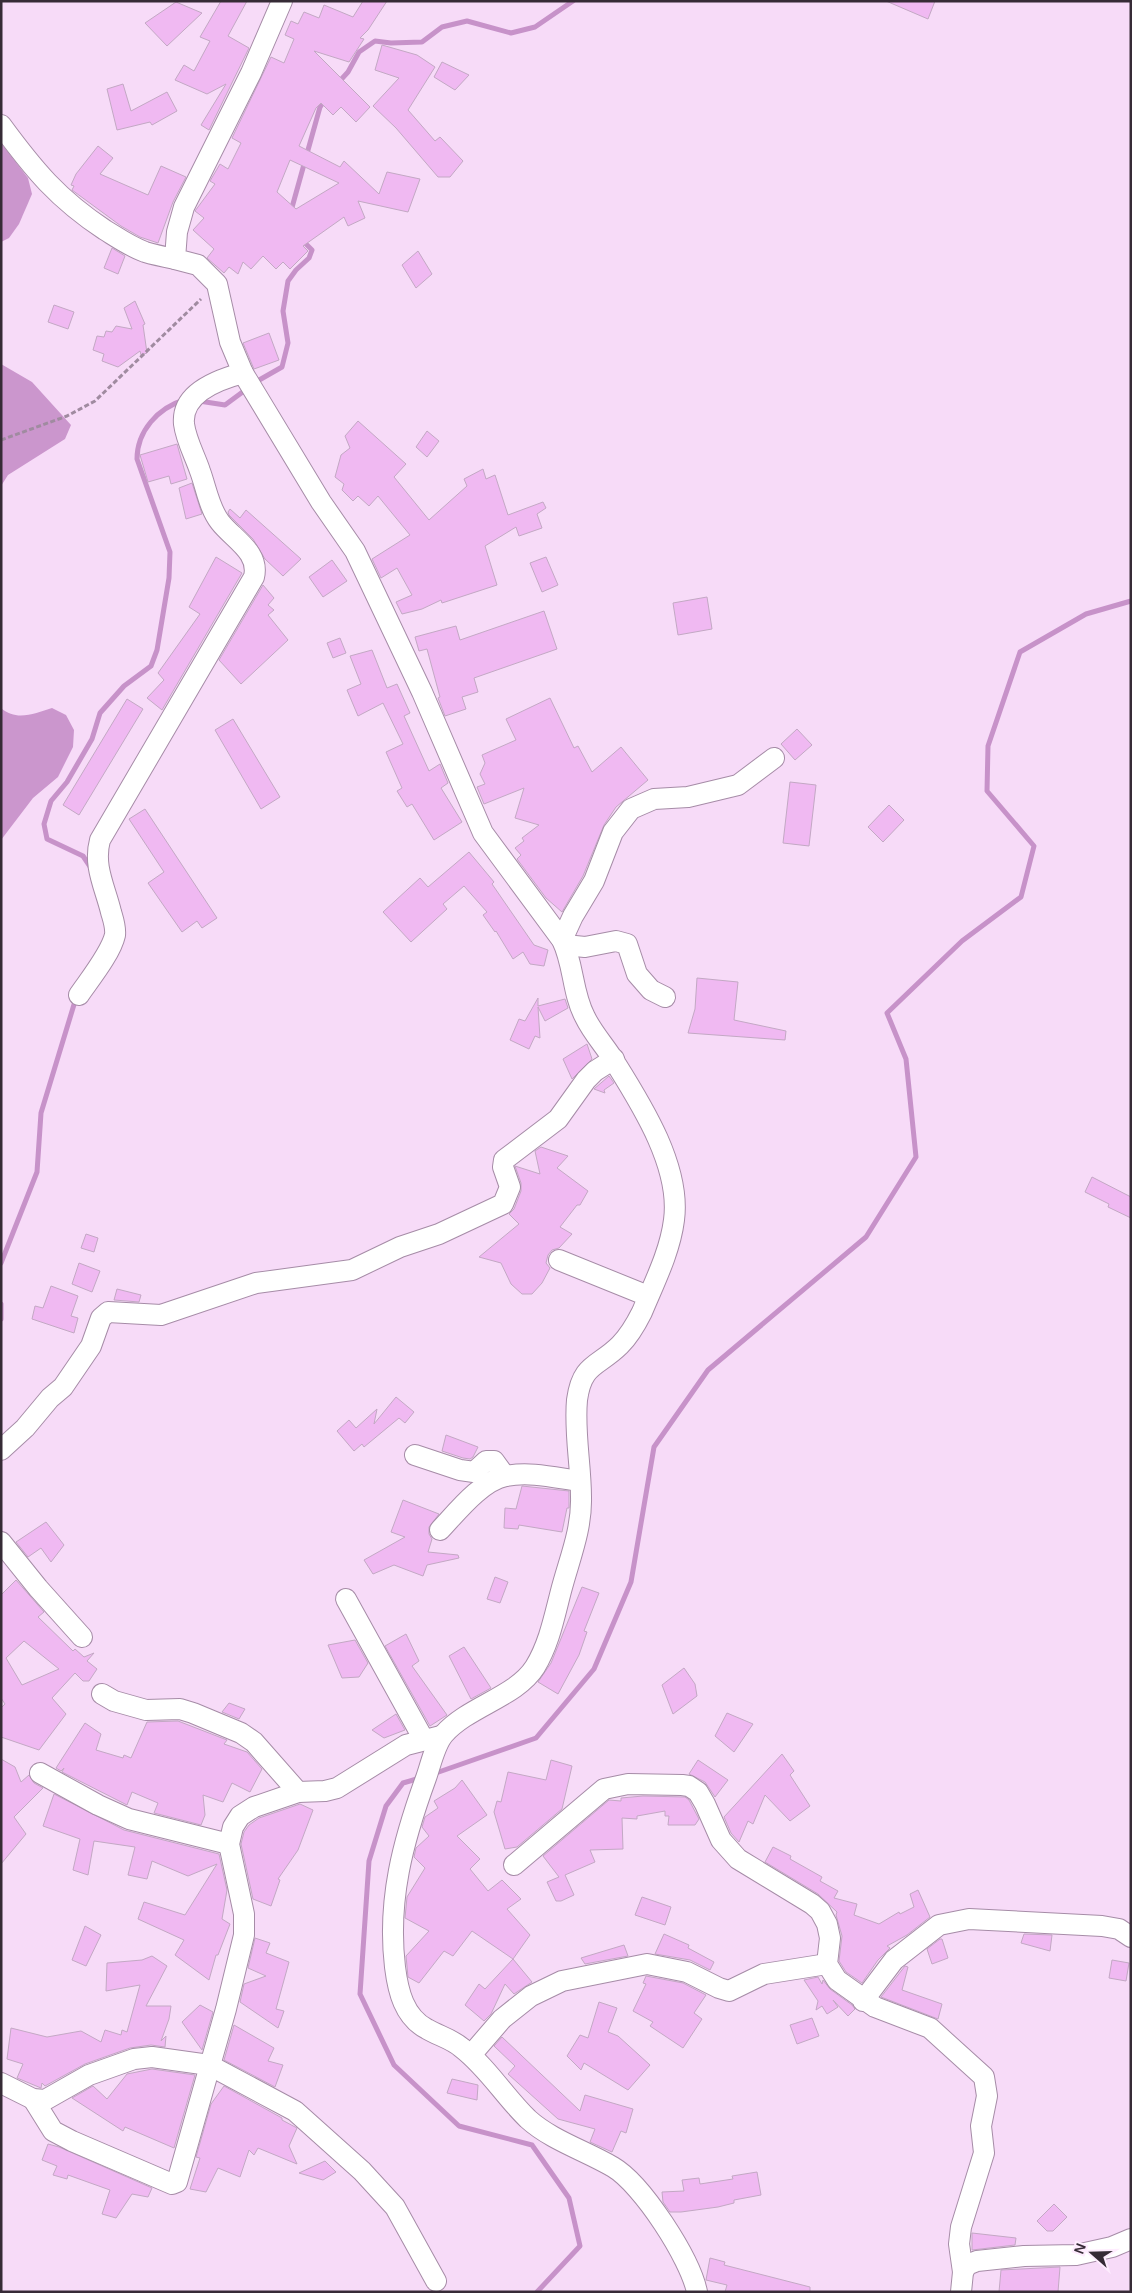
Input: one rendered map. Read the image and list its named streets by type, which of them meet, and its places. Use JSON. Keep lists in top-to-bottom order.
{
  "north": "left"
}
